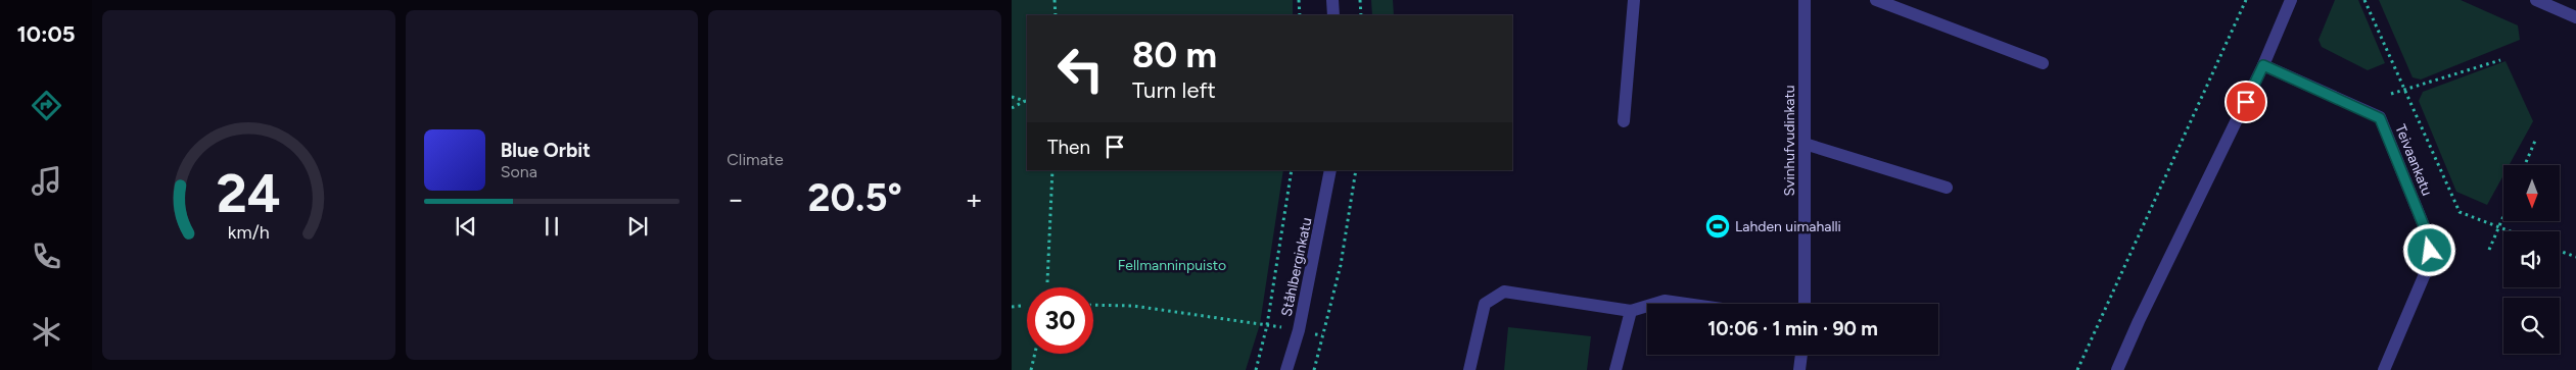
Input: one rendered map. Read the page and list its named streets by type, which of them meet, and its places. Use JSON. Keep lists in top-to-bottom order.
{
  "streets": {
    "street": ["Svinhufvudinkatu", "Teivaankatu", "Ståhlberginkatu"]
  },
  "parks": ["Fellmanninpuisto"],
  "places": {
    "sports": ["Lahden uimahalli"]
  },
  "north": "bottom",
  "page": {
    "tabs": "10:05",
    "tile": "Climate",
    "turn": ["80 m", "Turn left"],
    "then": "Then",
    "song": ["Blue Orbit", "Sona"],
    "heat": ["−", "20.5°", "+"],
    "limit": "30",
    "trip": "10:06 · 1 min · 90 m",
    "gauge": ["24", "km/h"]
  }
}
